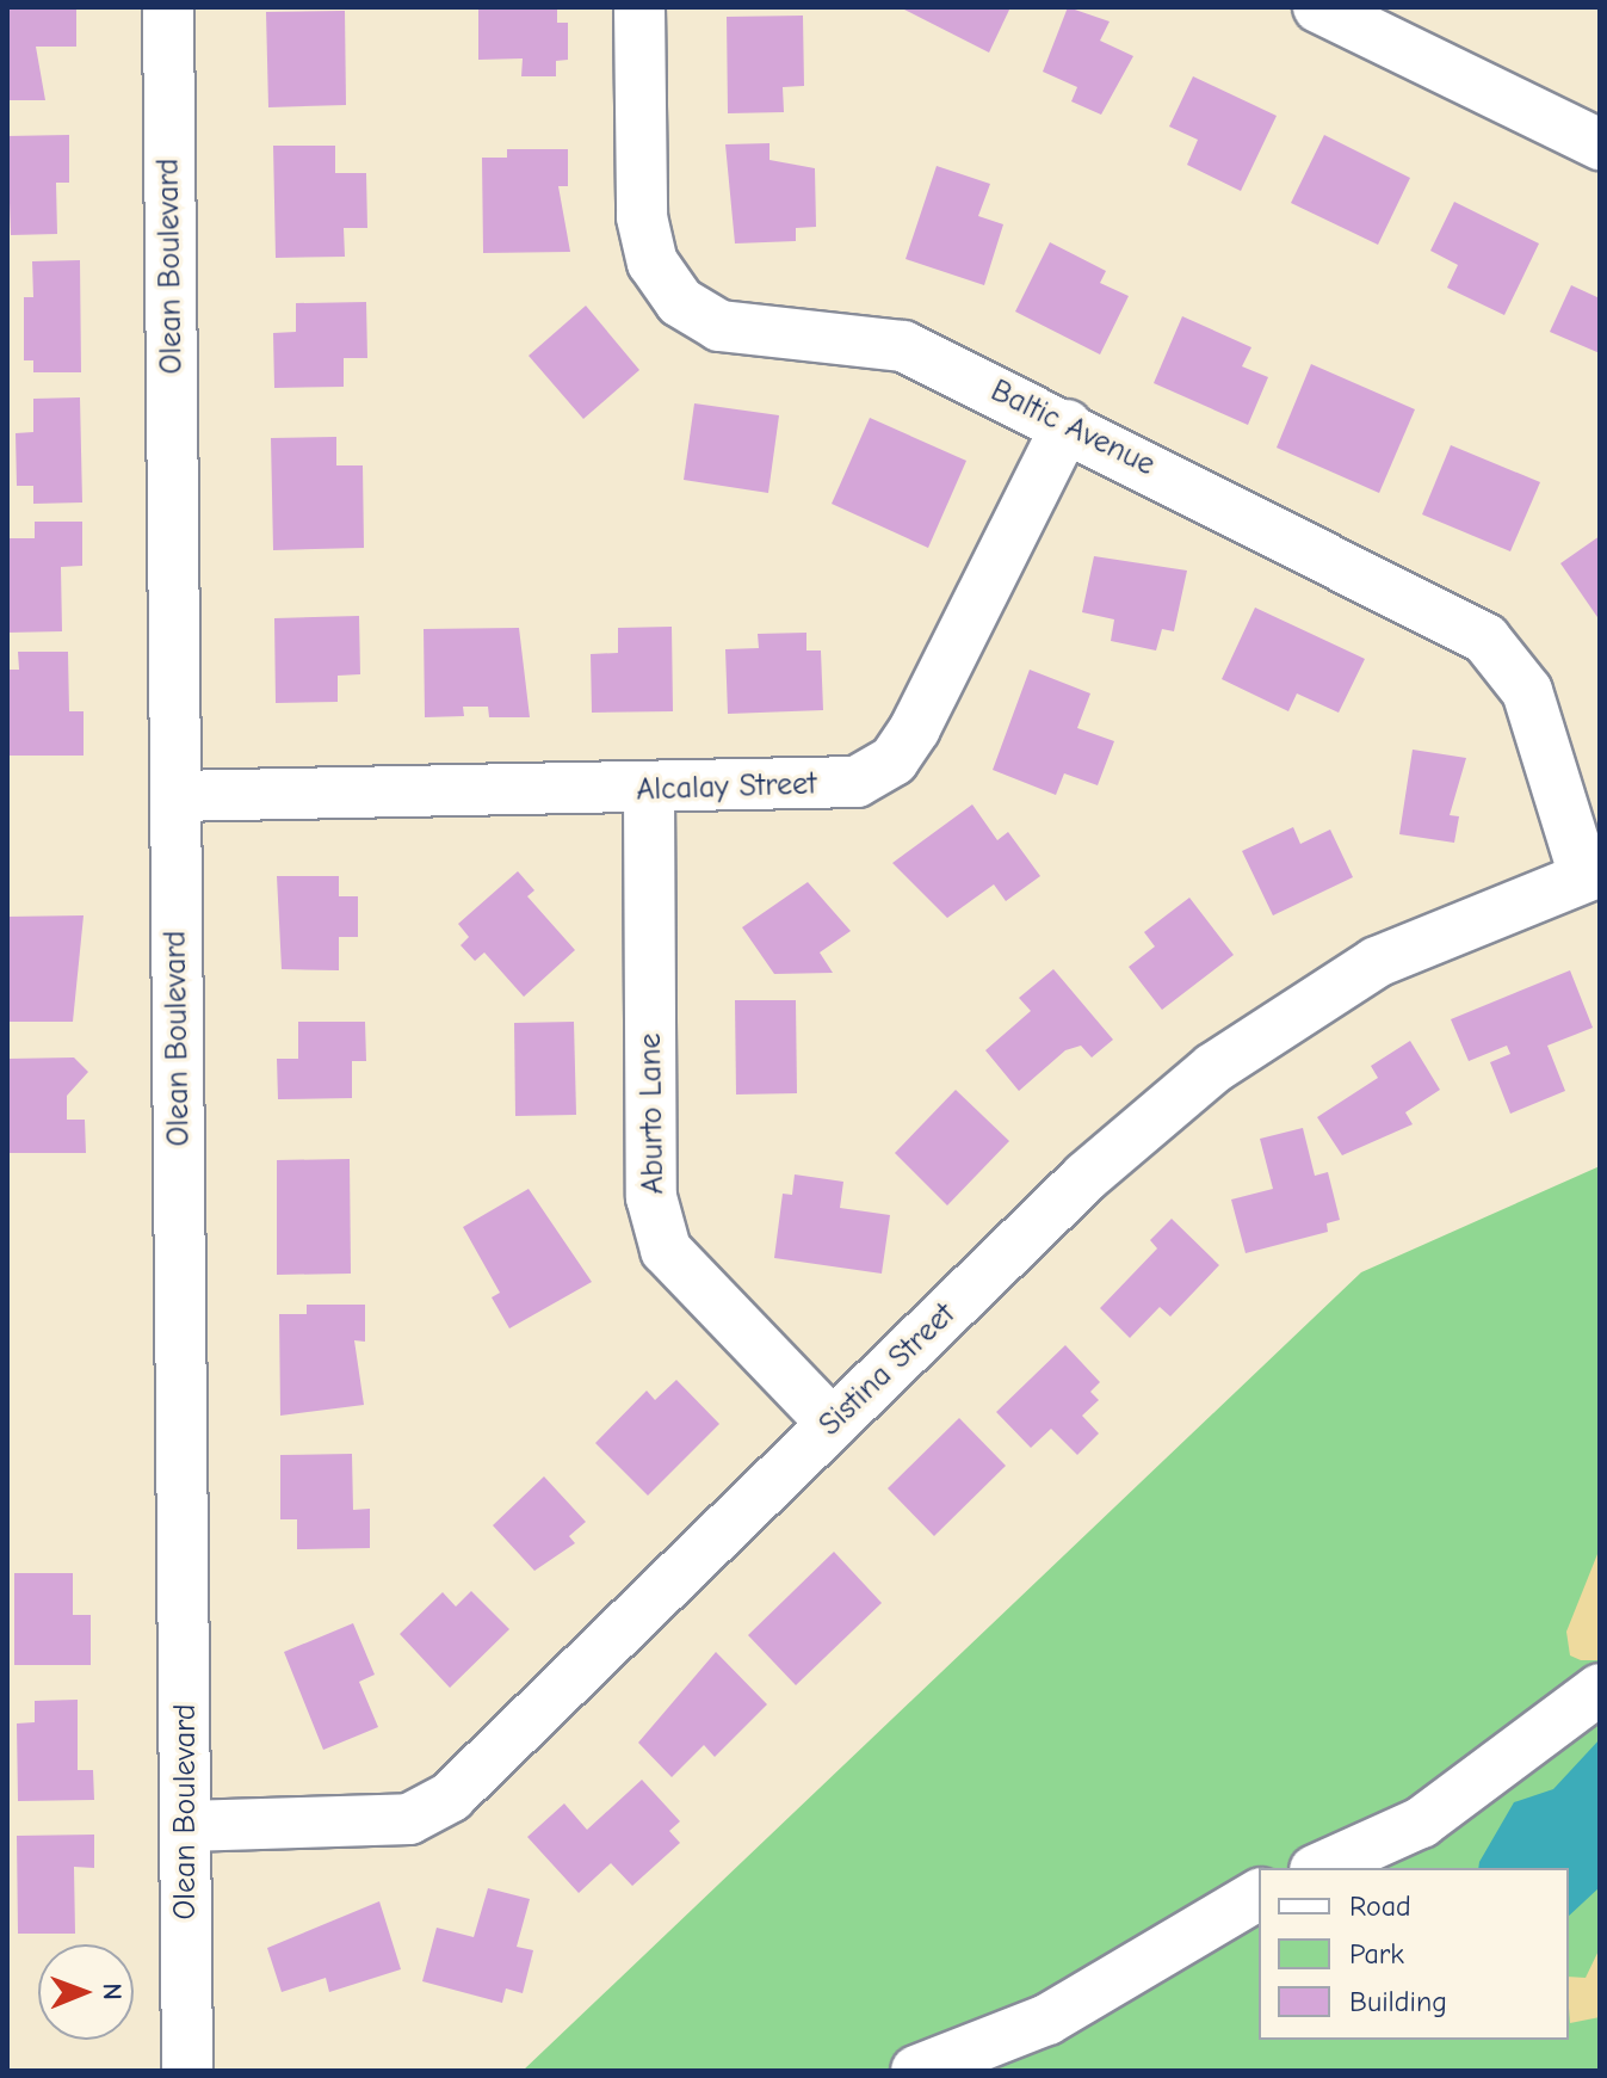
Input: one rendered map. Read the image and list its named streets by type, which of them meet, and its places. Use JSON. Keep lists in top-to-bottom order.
{
  "streets": {
    "street": [
      "Olean Boulevard",
      "Baltic Avenue",
      "Alcalay Street",
      "Aburto Lane",
      "Sistina Street"
    ]
  },
  "crossings": [
    ["Olean Boulevard", "Alcalay Street"],
    ["Olean Boulevard", "Sistina Street"],
    ["Baltic Avenue", "Alcalay Street"],
    ["Baltic Avenue", "Sistina Street"],
    ["Alcalay Street", "Aburto Lane"],
    ["Aburto Lane", "Sistina Street"]
  ],
  "legend": ["Road", "Park", "Building"],
  "north": "right"
}
